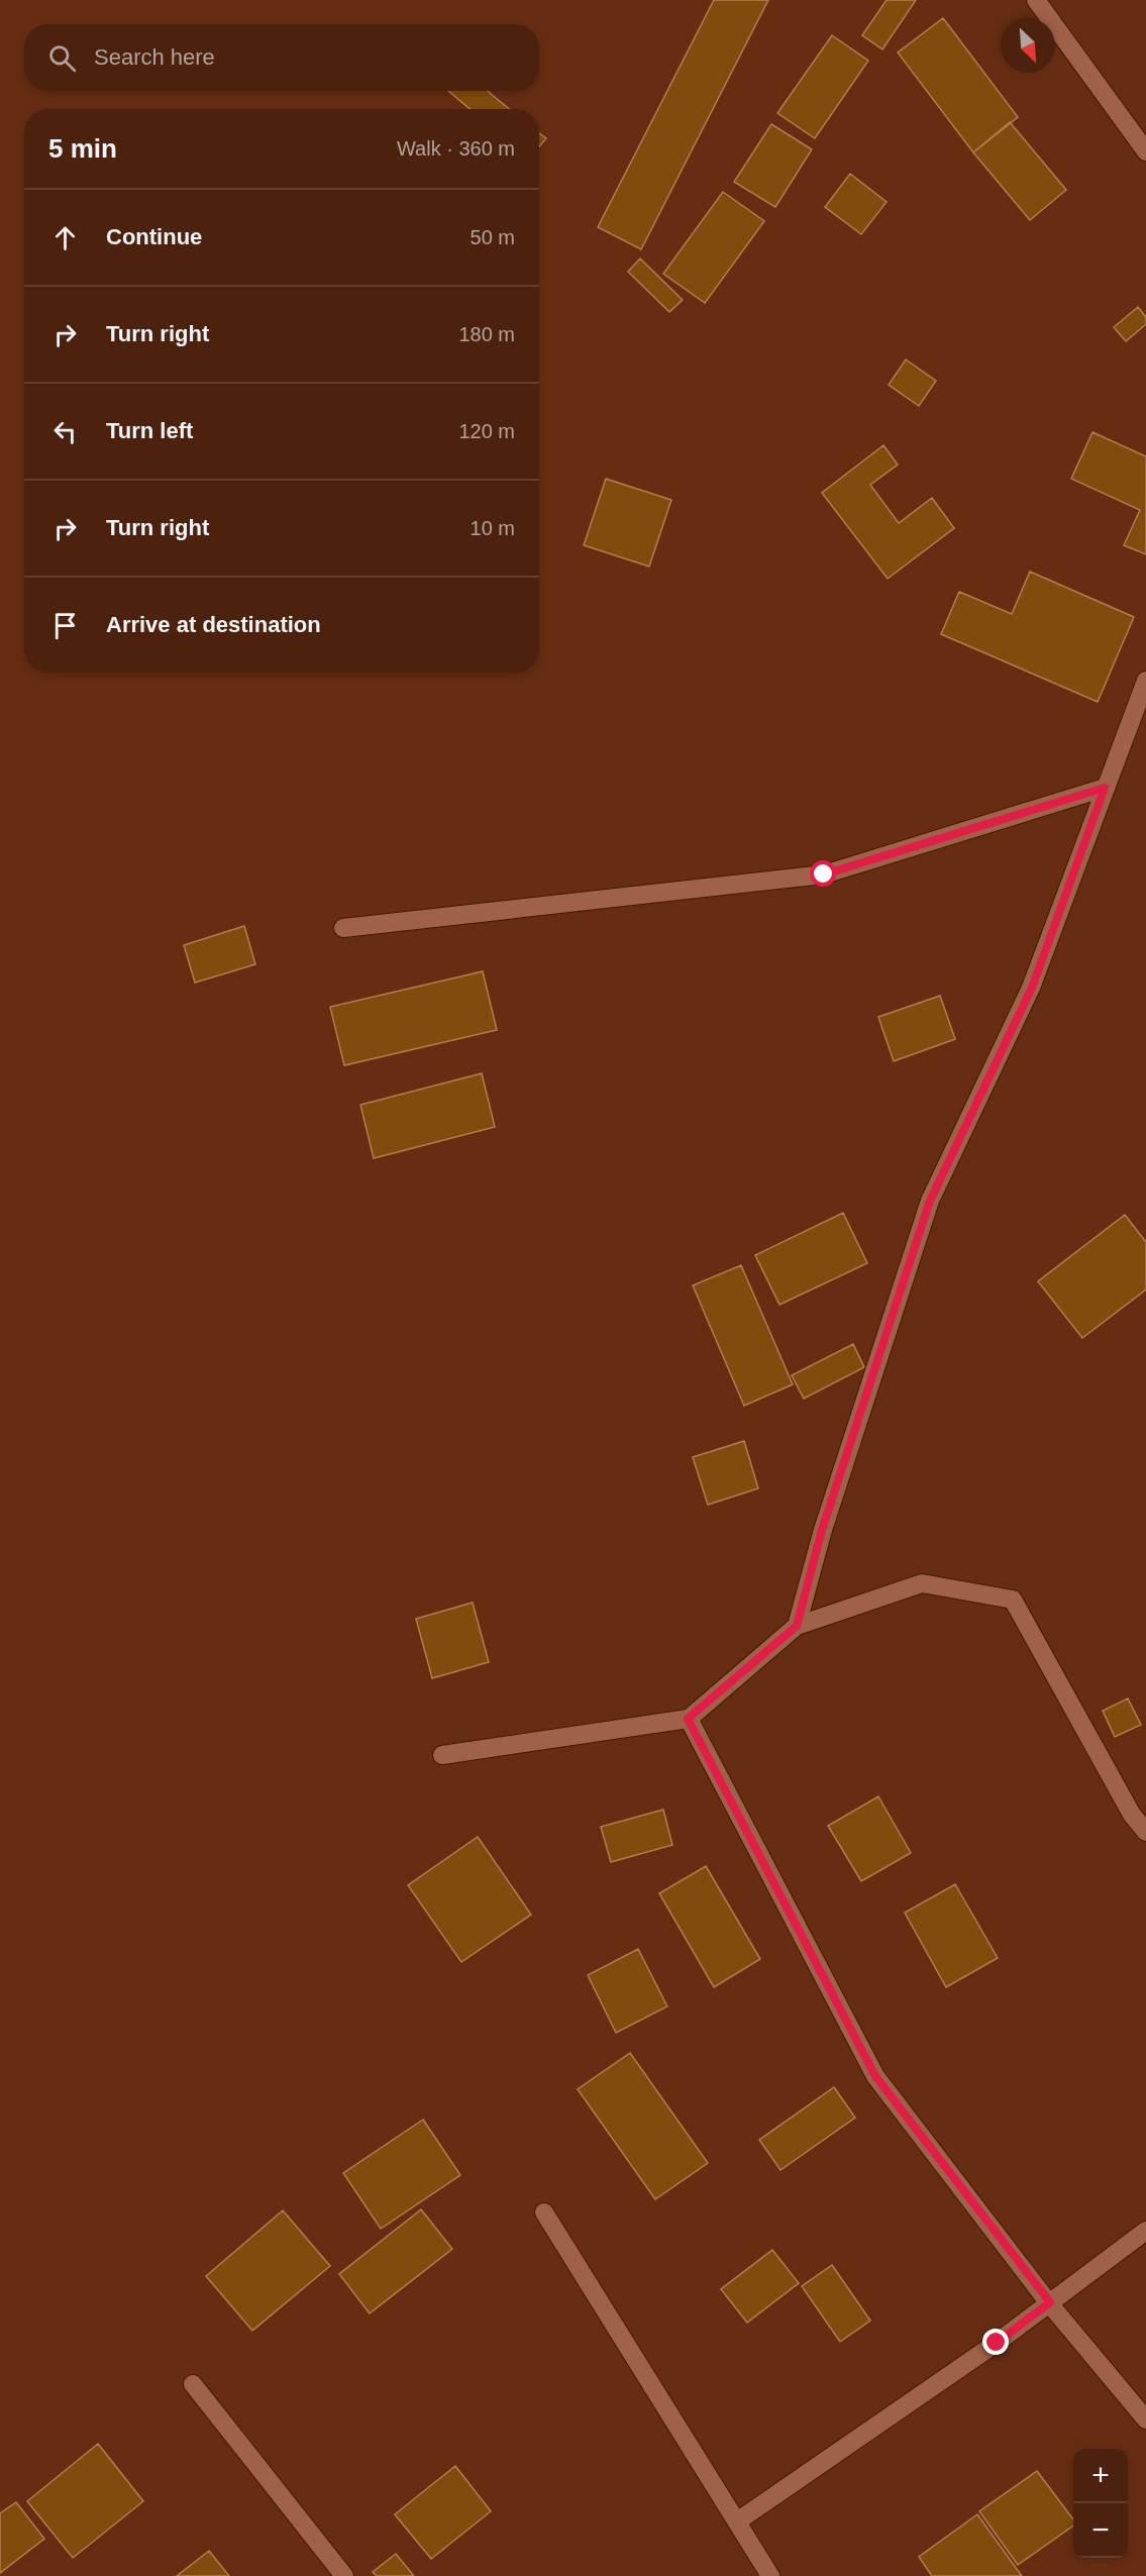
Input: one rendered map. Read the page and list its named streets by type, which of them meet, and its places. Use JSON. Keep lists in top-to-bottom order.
{
  "north": "bottom right",
  "page": {
    "search": "Search here",
    "heading": ["5 min", "Walk · 360 m"],
    "list": [
      ["Continue", "50 m"],
      ["Turn right", "180 m"],
      ["Turn left", "120 m"],
      ["Turn right", "10 m"],
      "Arrive at destination"
    ],
    "map_buttons": ["+", "−"]
  }
}
